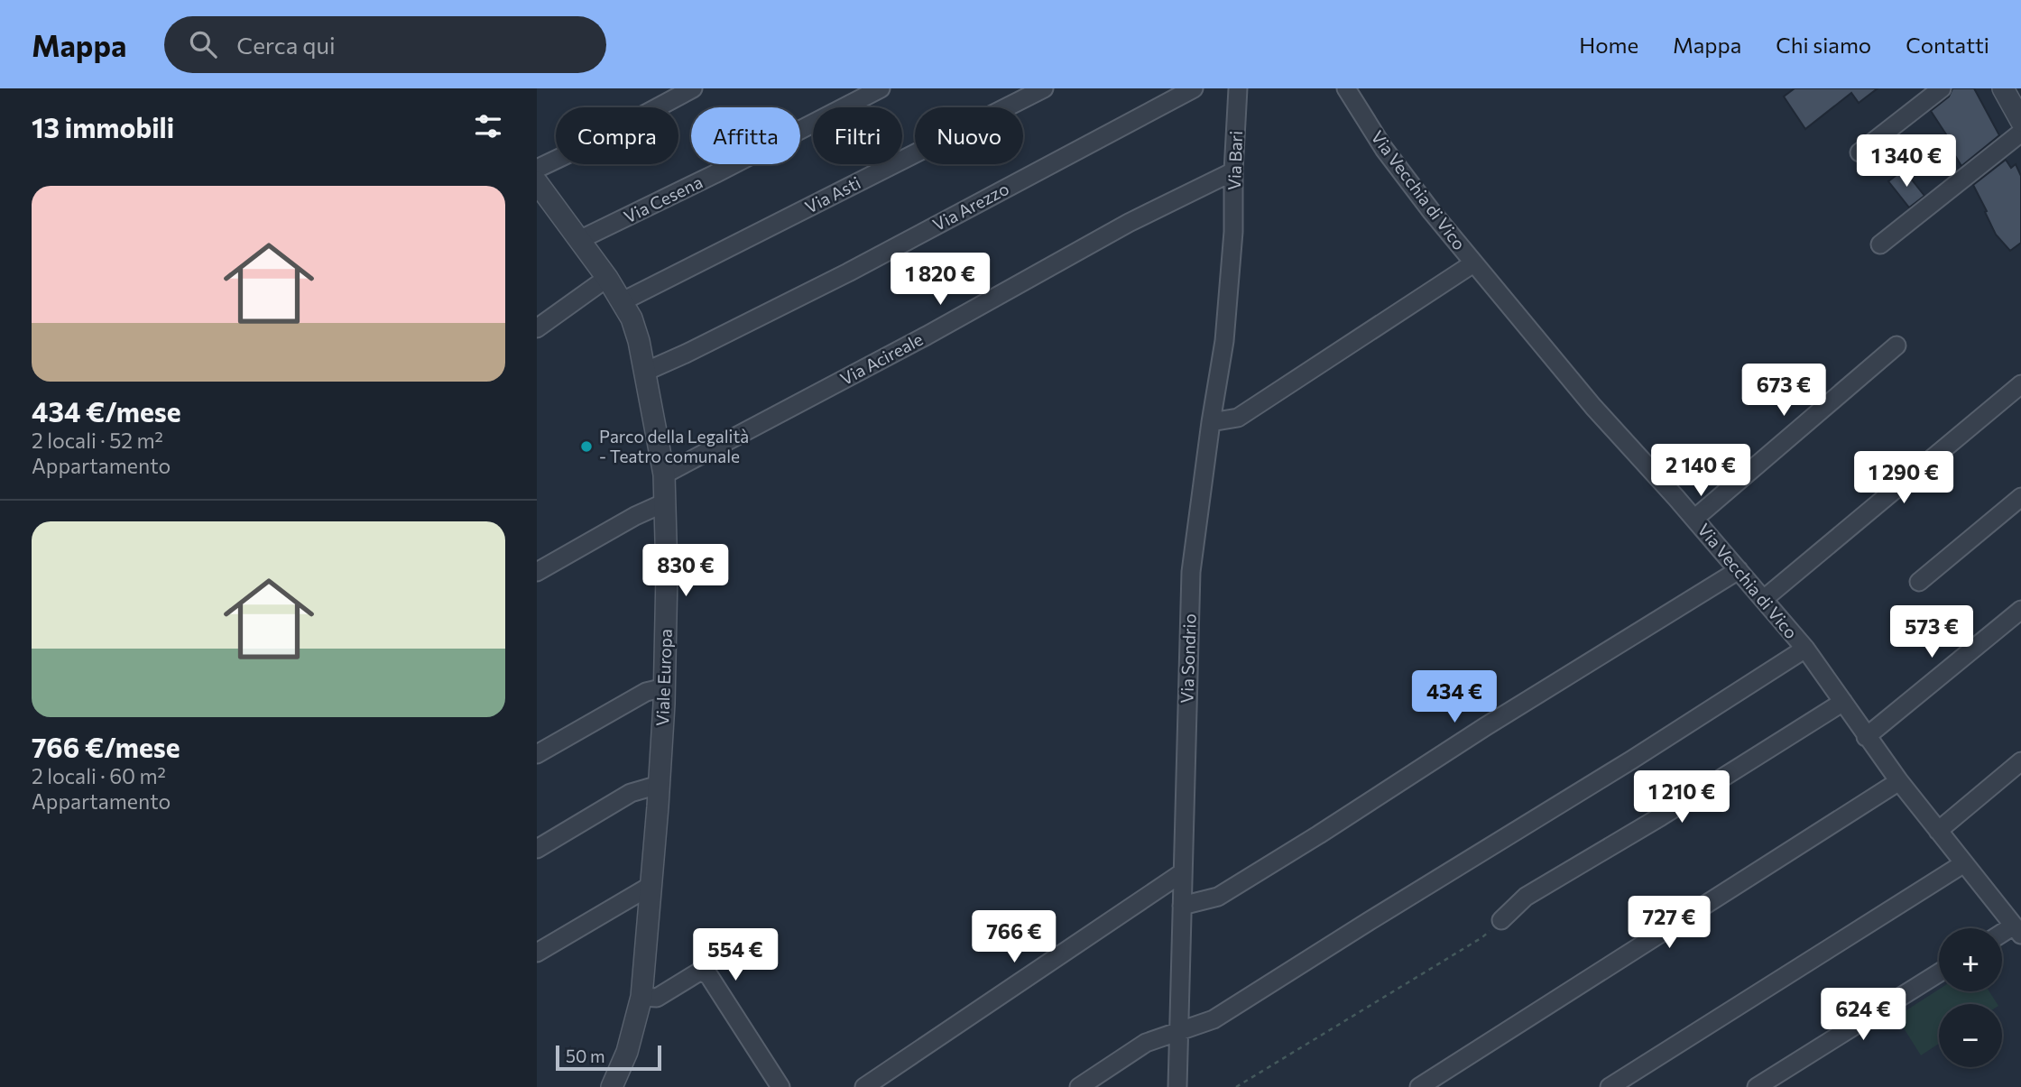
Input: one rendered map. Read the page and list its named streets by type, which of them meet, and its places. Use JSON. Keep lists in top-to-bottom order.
{
  "streets": {
    "street": [
      "Via Bari",
      "Via Vecchia di Vico",
      "Via Asti",
      "Via Cesena",
      "Via Arezzo",
      "Via Acireale",
      "Via Sondrio",
      "Viale Europa"
    ]
  },
  "crossings": [
    ["Via Bari", "Via Acireale"],
    ["Via Bari", "Via Sondrio"],
    ["Via Asti", "Viale Europa"],
    ["Via Cesena", "Viale Europa"],
    ["Via Arezzo", "Viale Europa"],
    ["Via Acireale", "Viale Europa"]
  ],
  "places": ["Parco della Legalità - Teatro comunale"],
  "scale_bar": "50 m",
  "page": {
    "header": "Mappa",
    "search": "Cerca qui",
    "nav": [
      "Home",
      "Mappa",
      "Chi siamo",
      "Contatti"
    ],
    "heading": "13 immobili",
    "chip": [
      "Compra",
      "Affitta",
      "Filtri",
      "Nuovo"
    ],
    "price": [
      "1 340 €",
      "1 820 €",
      "673 €",
      "2 140 €",
      "1 290 €",
      "830 €",
      "573 €",
      "434 €",
      "1 210 €",
      "727 €",
      "766 €",
      "554 €",
      "624 €"
    ],
    "list": [
      {
        "name": "434 €/mese",
        "note": "2 locali · 52 m² · Appartamento"
      },
      {
        "name": "766 €/mese",
        "note": "2 locali · 60 m² · Appartamento"
      }
    ],
    "map_buttons": ["+", "−"],
    "scale": "50 m"
  }
}
